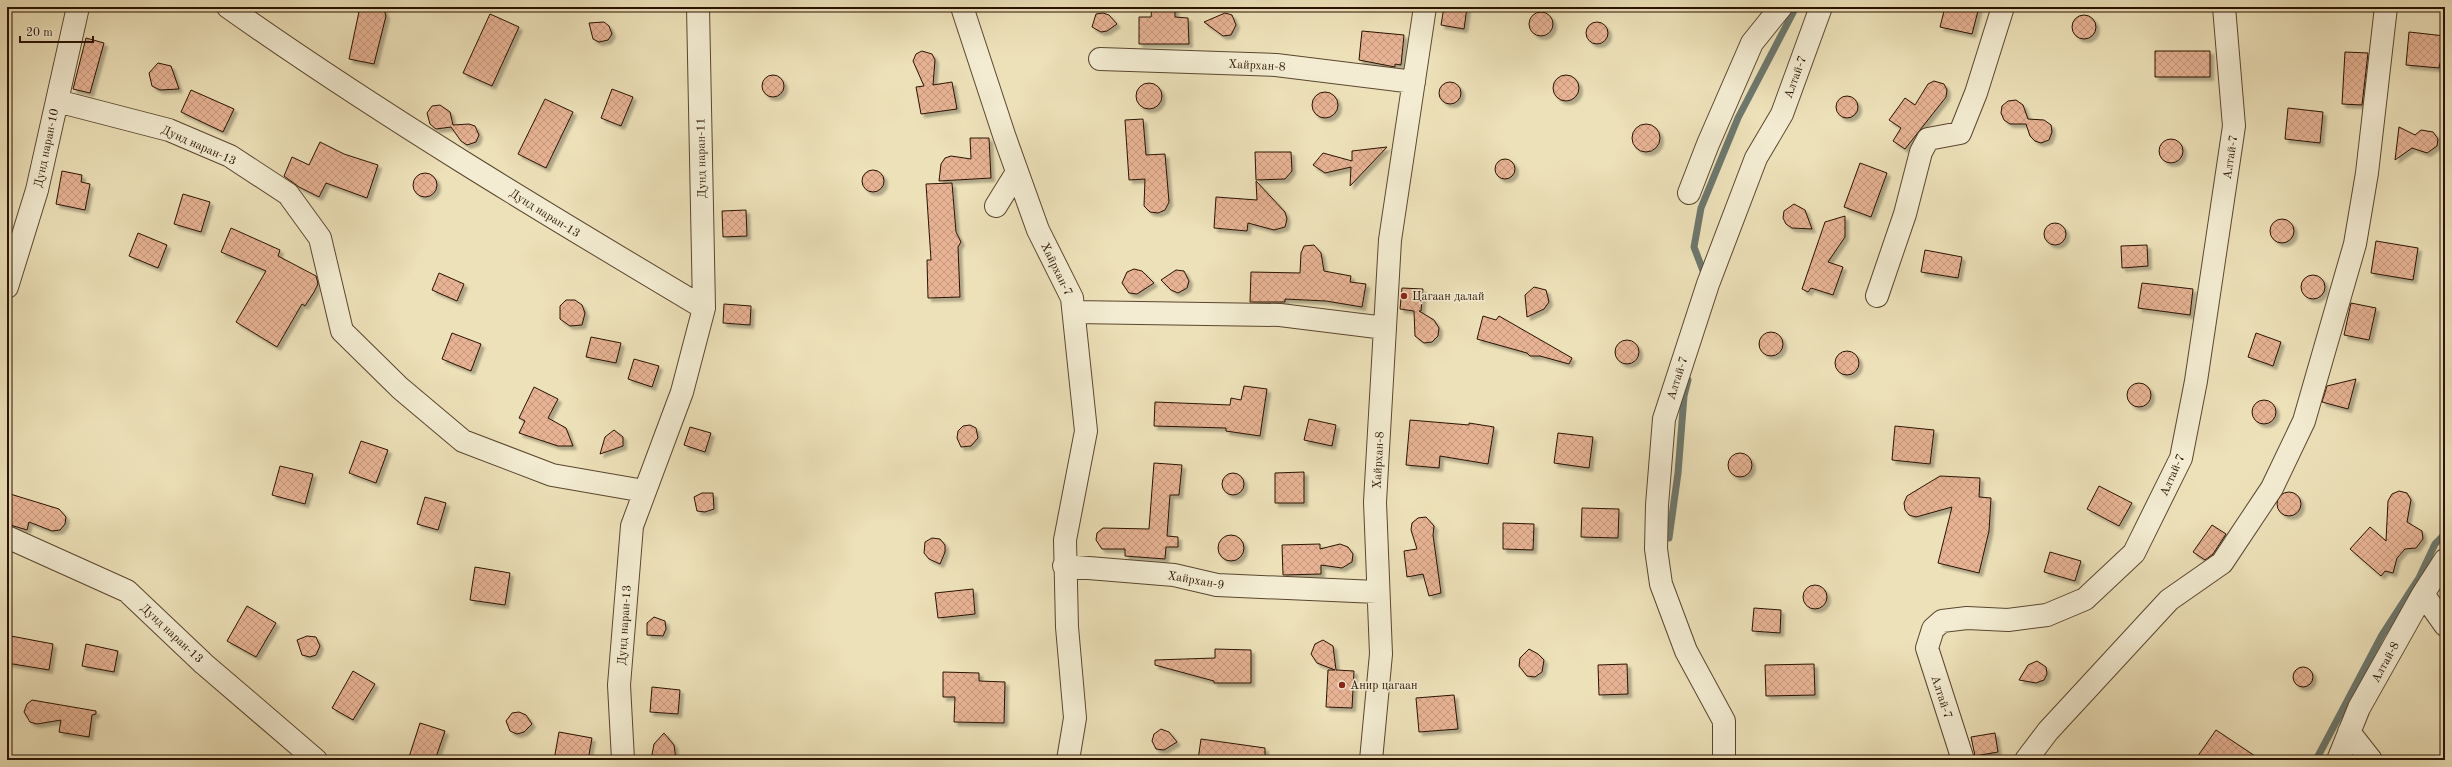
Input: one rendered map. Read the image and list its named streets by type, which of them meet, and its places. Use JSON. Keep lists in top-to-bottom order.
{
  "streets": {
    "street": [
      "Хайрхан-8",
      "Алтай-7",
      "Дунд наран-13",
      "Дунд наран-10",
      "Дунд наран-11",
      "Хайрхан-7",
      "Хайрхан-9",
      "Алтай-8"
    ]
  },
  "crossings": [
    ["Хайрхан-8", "Хайрхан-9"],
    ["Дунд наран-13", "Дунд наран-10"],
    ["Дунд наран-13", "Дунд наран-11"],
    ["Хайрхан-7", "Хайрхан-9"]
  ],
  "places": ["Цагаан далай", "Анир цагаан"],
  "scale_bar": "20 m"
}
